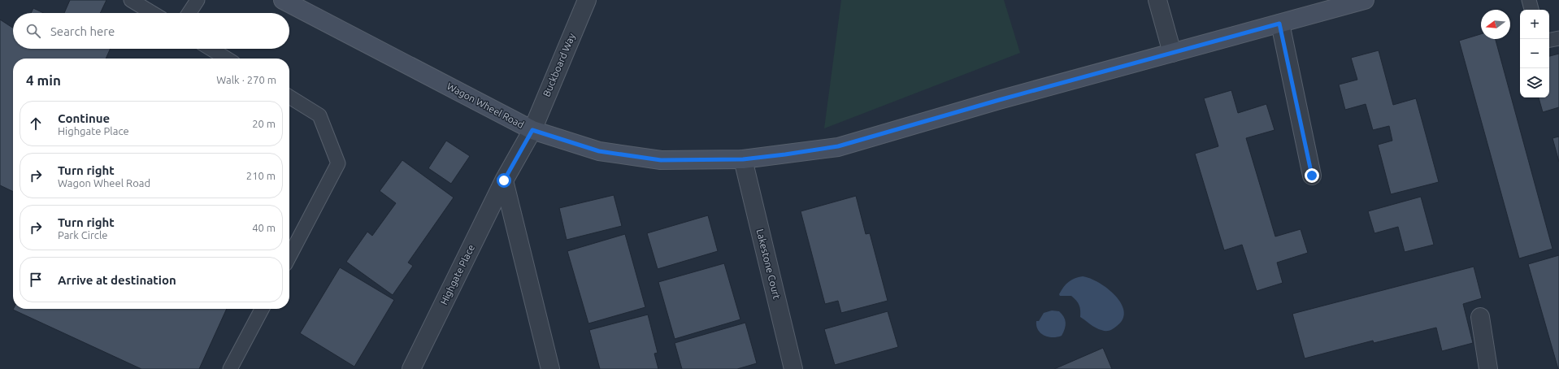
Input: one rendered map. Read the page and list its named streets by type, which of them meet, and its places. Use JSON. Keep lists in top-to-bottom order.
{
  "streets": {
    "street": [
      "Buckboard Way",
      "Wagon Wheel Road",
      "Lakestone Court",
      "Highgate Place"
    ]
  },
  "crossings": [
    ["Buckboard Way", "Wagon Wheel Road"],
    ["Buckboard Way", "Highgate Place"],
    ["Wagon Wheel Road", "Lakestone Court"],
    ["Wagon Wheel Road", "Highgate Place"]
  ],
  "north": "left",
  "page": {
    "map_buttons": ["+", "−"],
    "search": "Search here",
    "heading": ["4 min", "Walk · 270 m"],
    "list": [
      ["Continue", "Highgate Place", "20 m"],
      ["Turn right", "Wagon Wheel Road", "210 m"],
      ["Turn right", "Park Circle", "40 m"],
      "Arrive at destination"
    ]
  }
}
